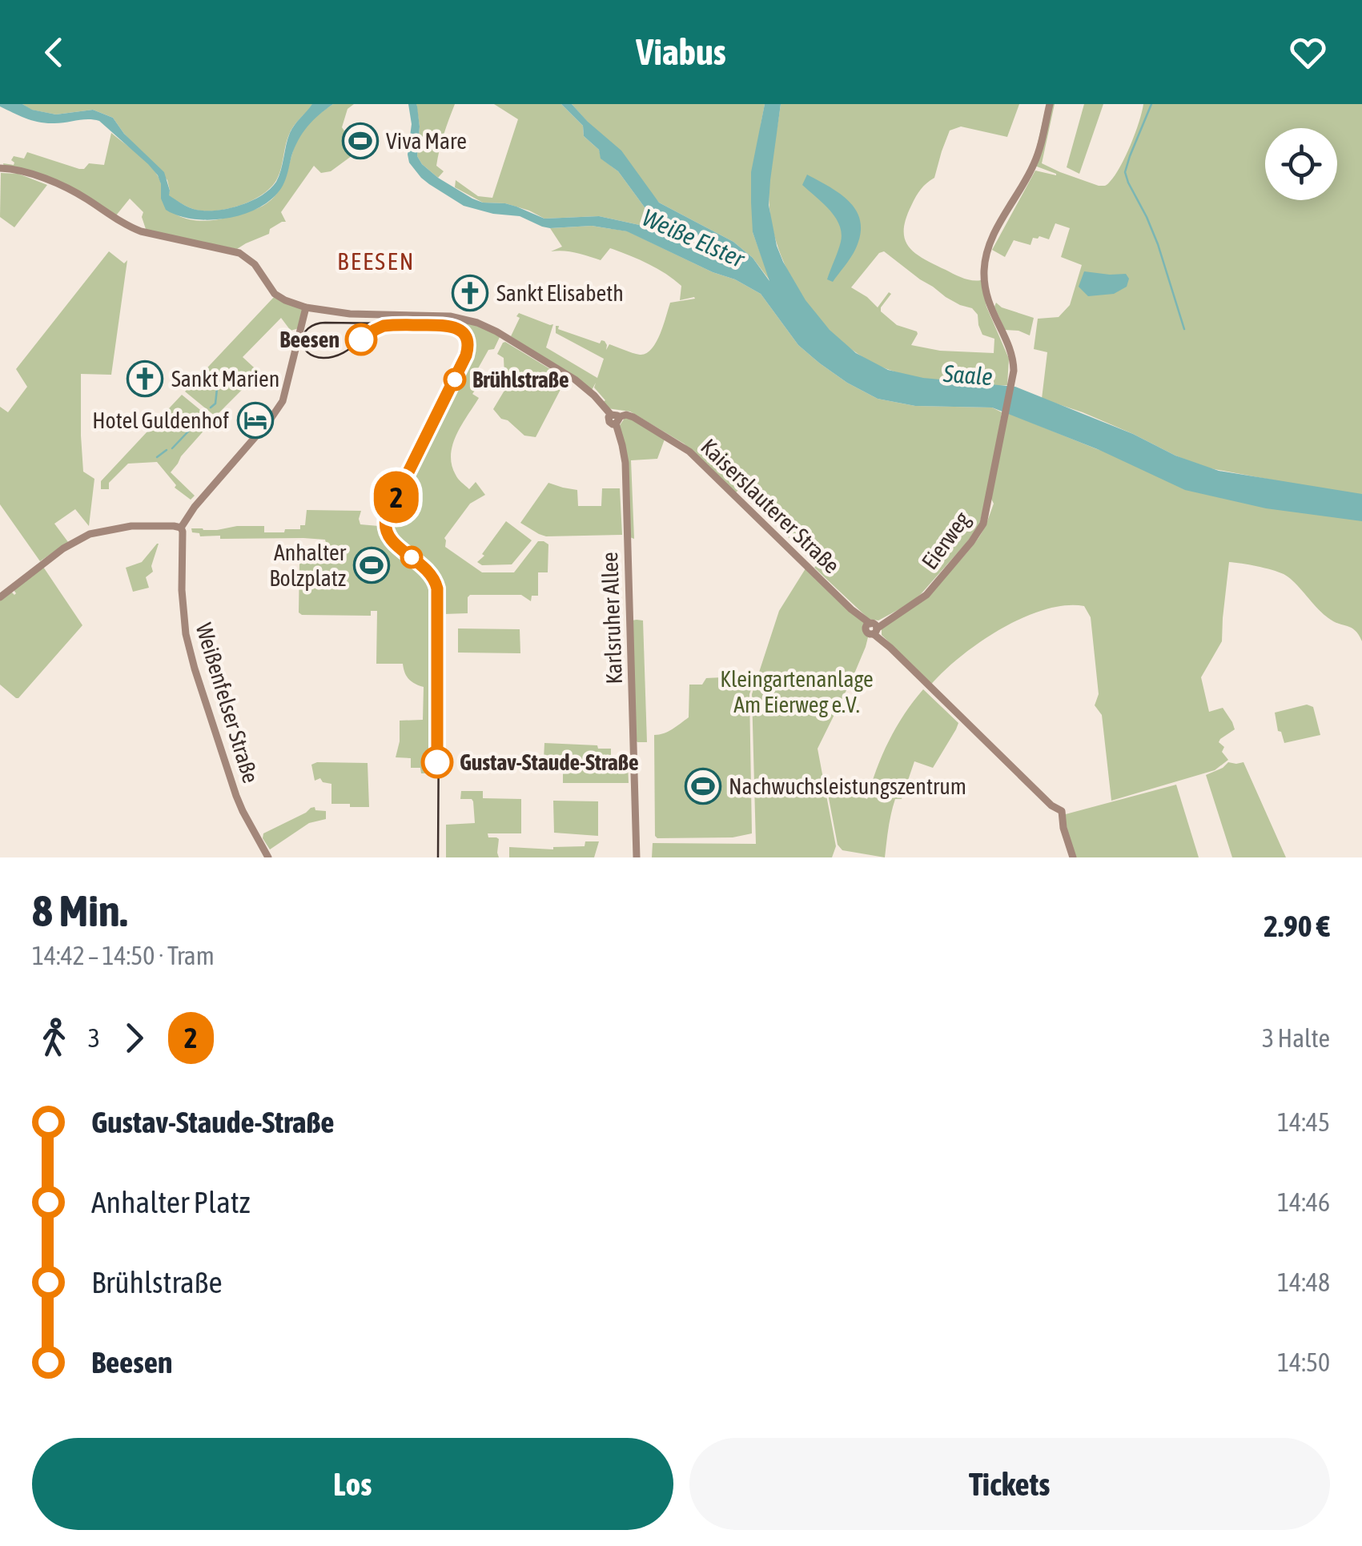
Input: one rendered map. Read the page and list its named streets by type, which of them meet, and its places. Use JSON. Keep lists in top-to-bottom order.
{
  "streets": {
    "street": [
      "Kaiserslauterer Straße",
      "Eierweg",
      "Karlsruher Allee",
      "Weißenfelser Straße"
    ]
  },
  "crossings": [
    ["Kaiserslauterer Straße", "Eierweg"],
    ["Kaiserslauterer Straße", "Karlsruher Allee"]
  ],
  "districts": ["BEESEN"],
  "water": ["Weiße Elster", "Saale"],
  "parks": ["Kleingartenanlage Am Eierweg e.V."],
  "places": {
    "sports": ["Viva Mare", "Anhalter Bolzplatz", "Nachwuchsleistungszentrum"],
    "church": ["Sankt Elisabeth", "Sankt Marien"],
    "other": ["Beesen", "Brühlstraße", "Gustav-Staude-Straße"],
    "hotel": ["Hotel Guldenhof"]
  },
  "lines": ["tram line 2"],
  "page": {
    "header": "Viabus",
    "on_map": "2",
    "heading": ["8 Min.", "14:42 – 14:50 · Tram", "2.90 €"],
    "legs": ["3", "2", "3 Halte"],
    "list": [
      {
        "name": "Gustav-Staude-Straße",
        "value": "14:45"
      },
      {
        "name": "Anhalter Platz",
        "value": "14:46"
      },
      {
        "name": "Brühlstraße",
        "value": "14:48"
      },
      {
        "name": "Beesen",
        "value": "14:50"
      }
    ],
    "buttons": ["Los", "Tickets"]
  }
}
